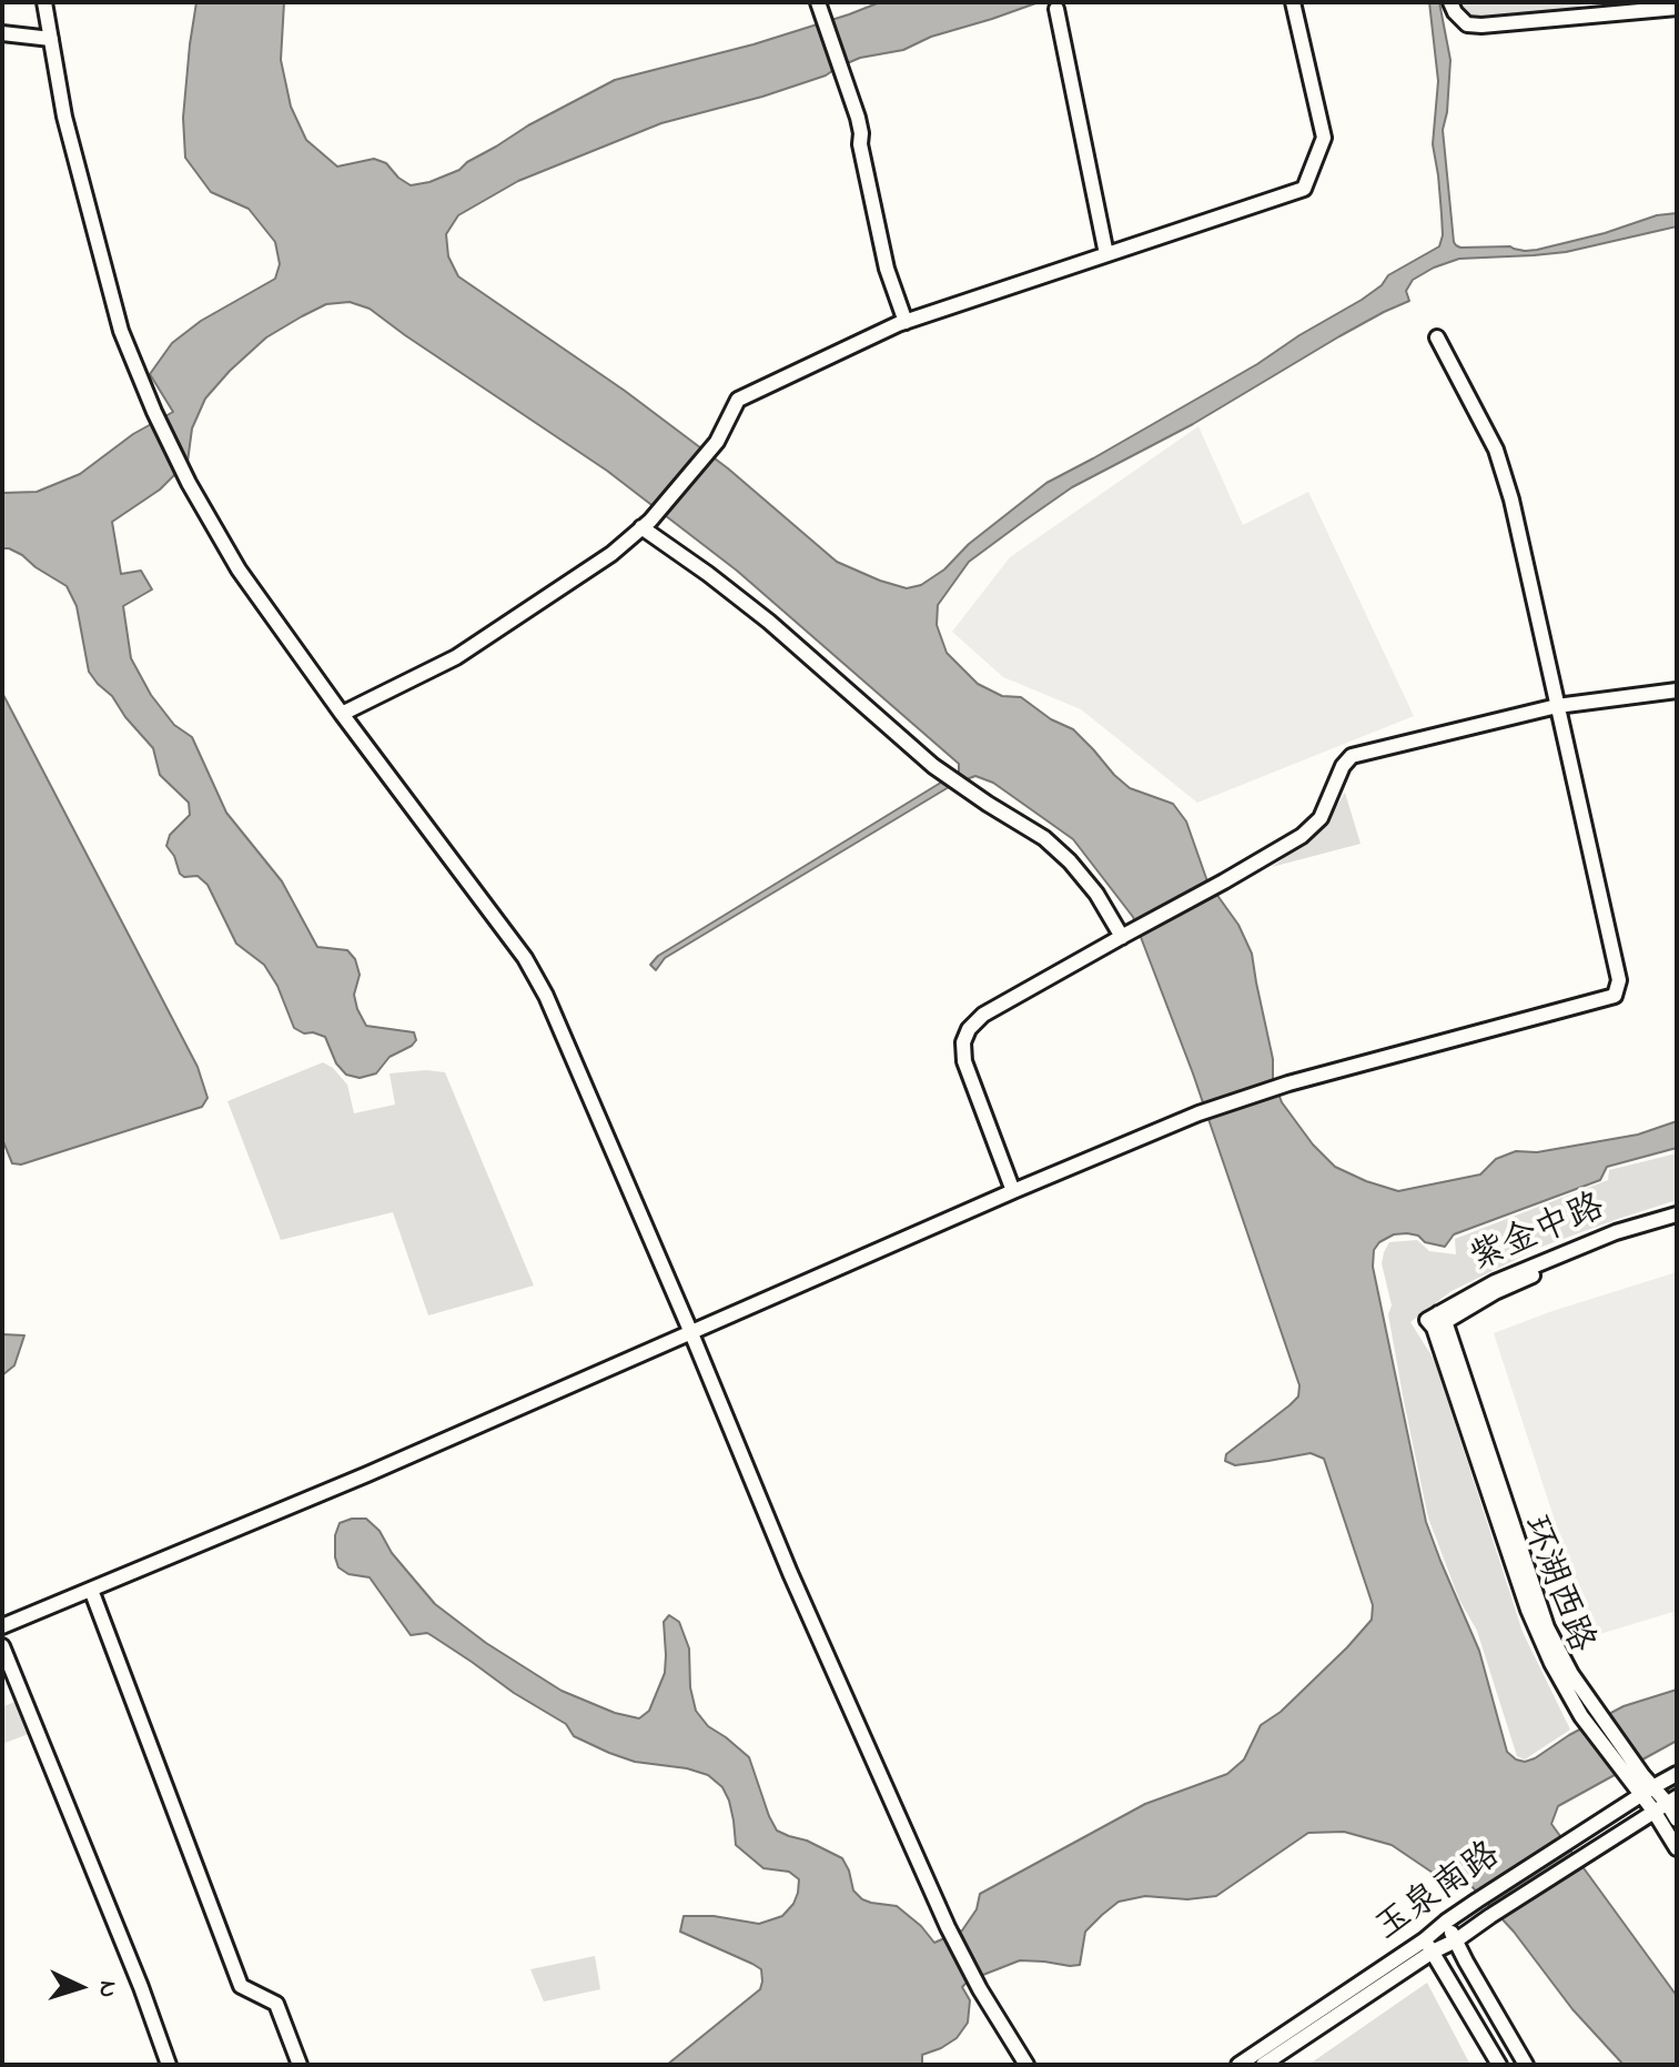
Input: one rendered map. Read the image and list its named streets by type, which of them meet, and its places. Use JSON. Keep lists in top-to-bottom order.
{
  "streets": {
    "street": ["紫金中路", "环湖西路", "玉泉南路"]
  },
  "crossings": [
    ["紫金中路", "环湖西路"],
    ["环湖西路", "玉泉南路"]
  ],
  "north": "right"
}
